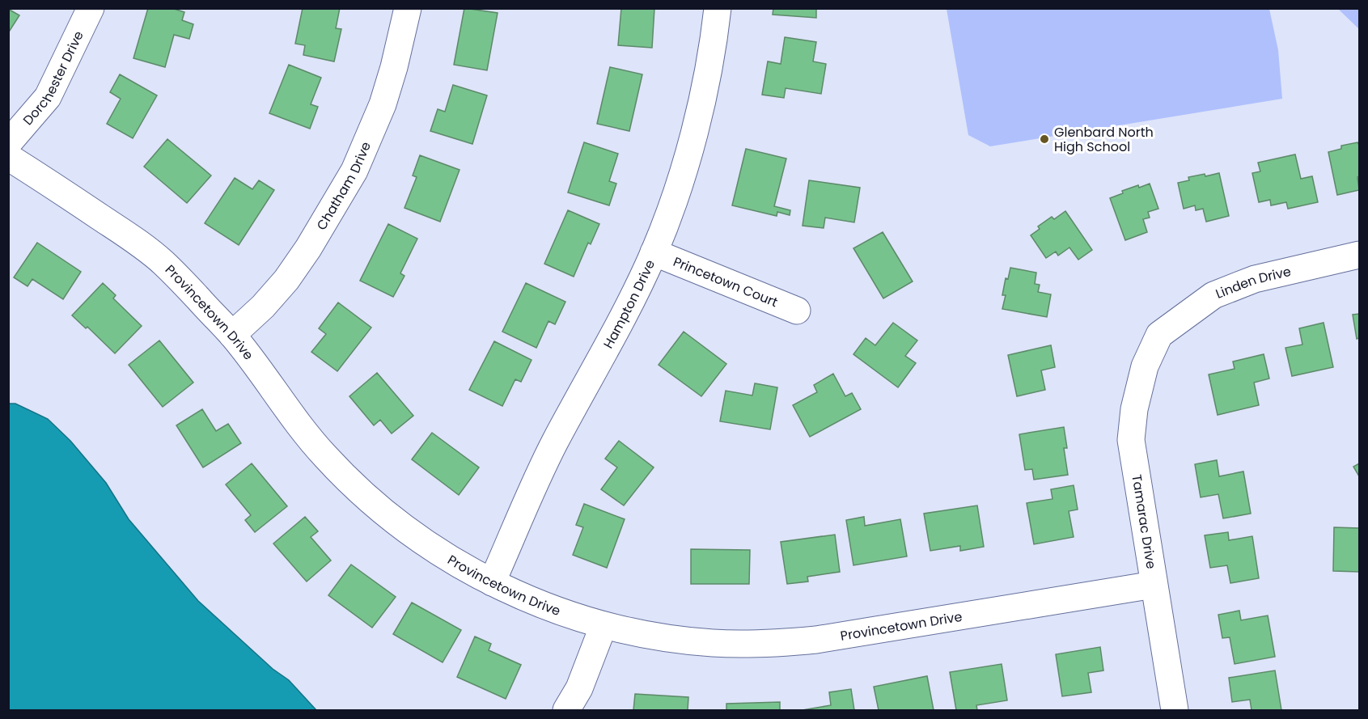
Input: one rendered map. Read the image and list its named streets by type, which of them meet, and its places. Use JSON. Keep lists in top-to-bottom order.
{
  "streets": {
    "street": [
      "Dorchester Drive",
      "Chatham Drive",
      "Princetown Court",
      "Linden Drive",
      "Hampton Drive",
      "Provincetown Drive",
      "Tamarac Drive"
    ]
  },
  "crossings": [
    ["Chatham Drive", "Provincetown Drive"],
    ["Princetown Court", "Hampton Drive"],
    ["Linden Drive", "Tamarac Drive"],
    ["Hampton Drive", "Provincetown Drive"],
    ["Provincetown Drive", "Tamarac Drive"]
  ],
  "places": ["Glenbard North High School"]
}
